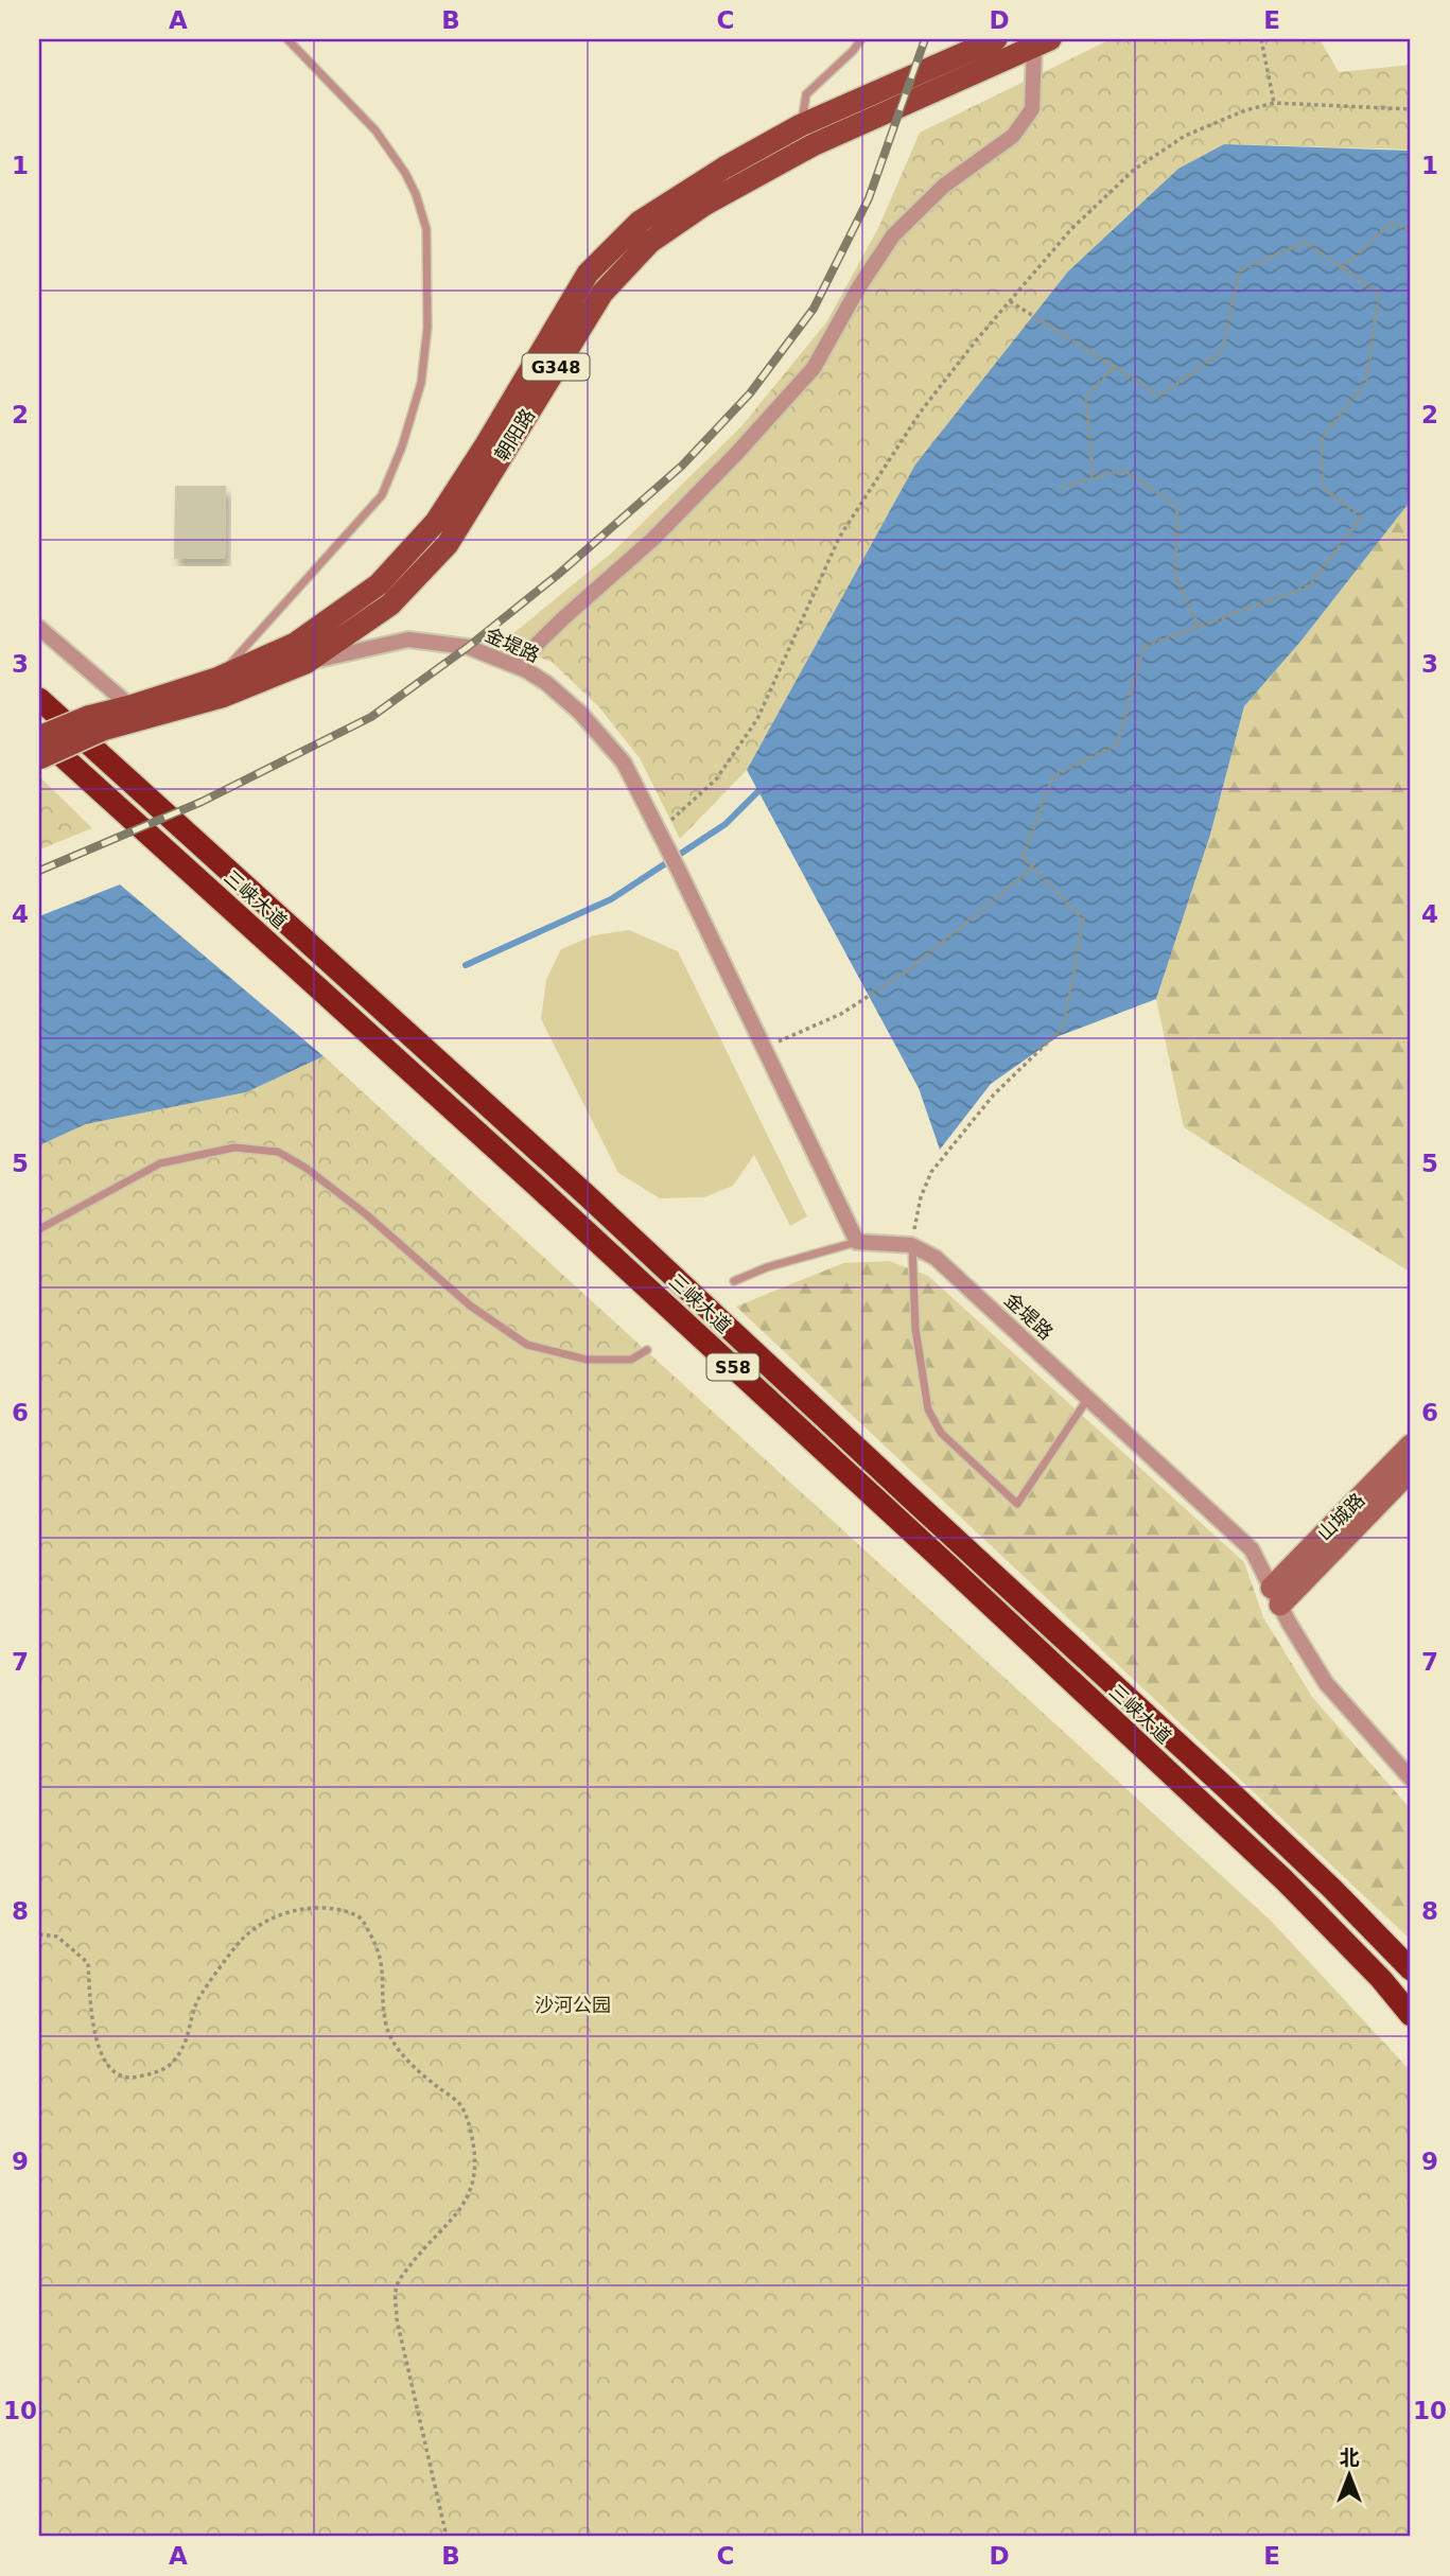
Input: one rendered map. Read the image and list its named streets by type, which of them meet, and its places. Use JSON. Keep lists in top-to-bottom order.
{
  "streets": {
    "highway": ["三峡大道", "S58"],
    "main road": ["G348", "朝阳路"],
    "street": ["金堤路", "山城路"]
  },
  "crossings": [
    ["朝阳路", "金堤路"],
    ["朝阳路", "三峡大道"],
    ["金堤路", "山城路"]
  ],
  "parks": ["沙河公园"],
  "north": "top",
  "grid": {
    "columns": [
      "A",
      "B",
      "C",
      "D",
      "E"
    ],
    "rows": [
      "1",
      "2",
      "3",
      "4",
      "5",
      "6",
      "7",
      "8",
      "9",
      "10"
    ]
  }
}
